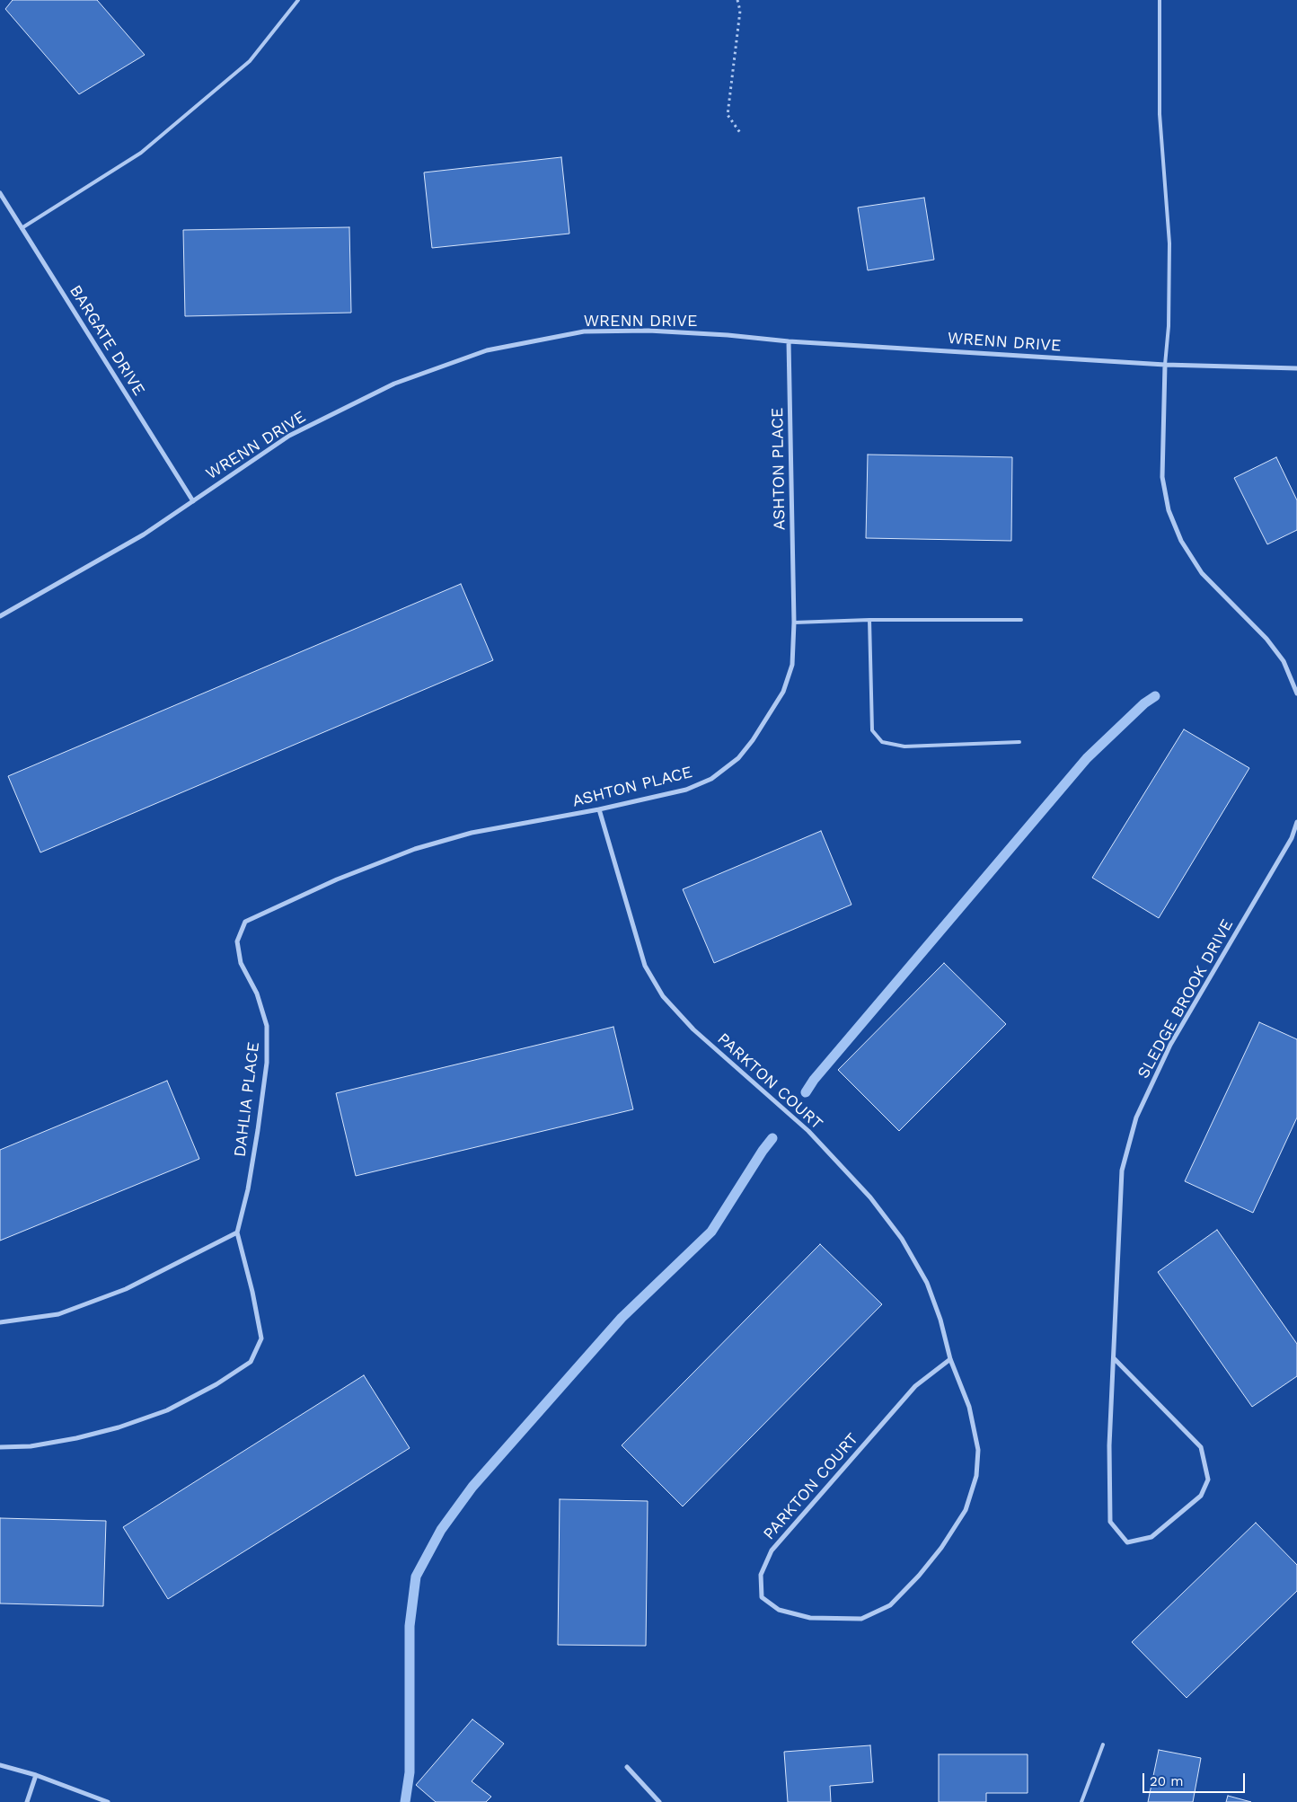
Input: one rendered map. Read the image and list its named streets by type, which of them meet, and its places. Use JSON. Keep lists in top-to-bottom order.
{
  "streets": {
    "street": [
      "WRENN DRIVE",
      "BARGATE DRIVE",
      "ASHTON PLACE",
      "SLEDGE BROOK DRIVE",
      "PARKTON COURT",
      "DAHLIA PLACE"
    ]
  },
  "crossings": [
    ["WRENN DRIVE", "BARGATE DRIVE"],
    ["WRENN DRIVE", "ASHTON PLACE"],
    ["ASHTON PLACE", "PARKTON COURT"],
    ["ASHTON PLACE", "DAHLIA PLACE"]
  ],
  "scale_bar": "20 m"
}
